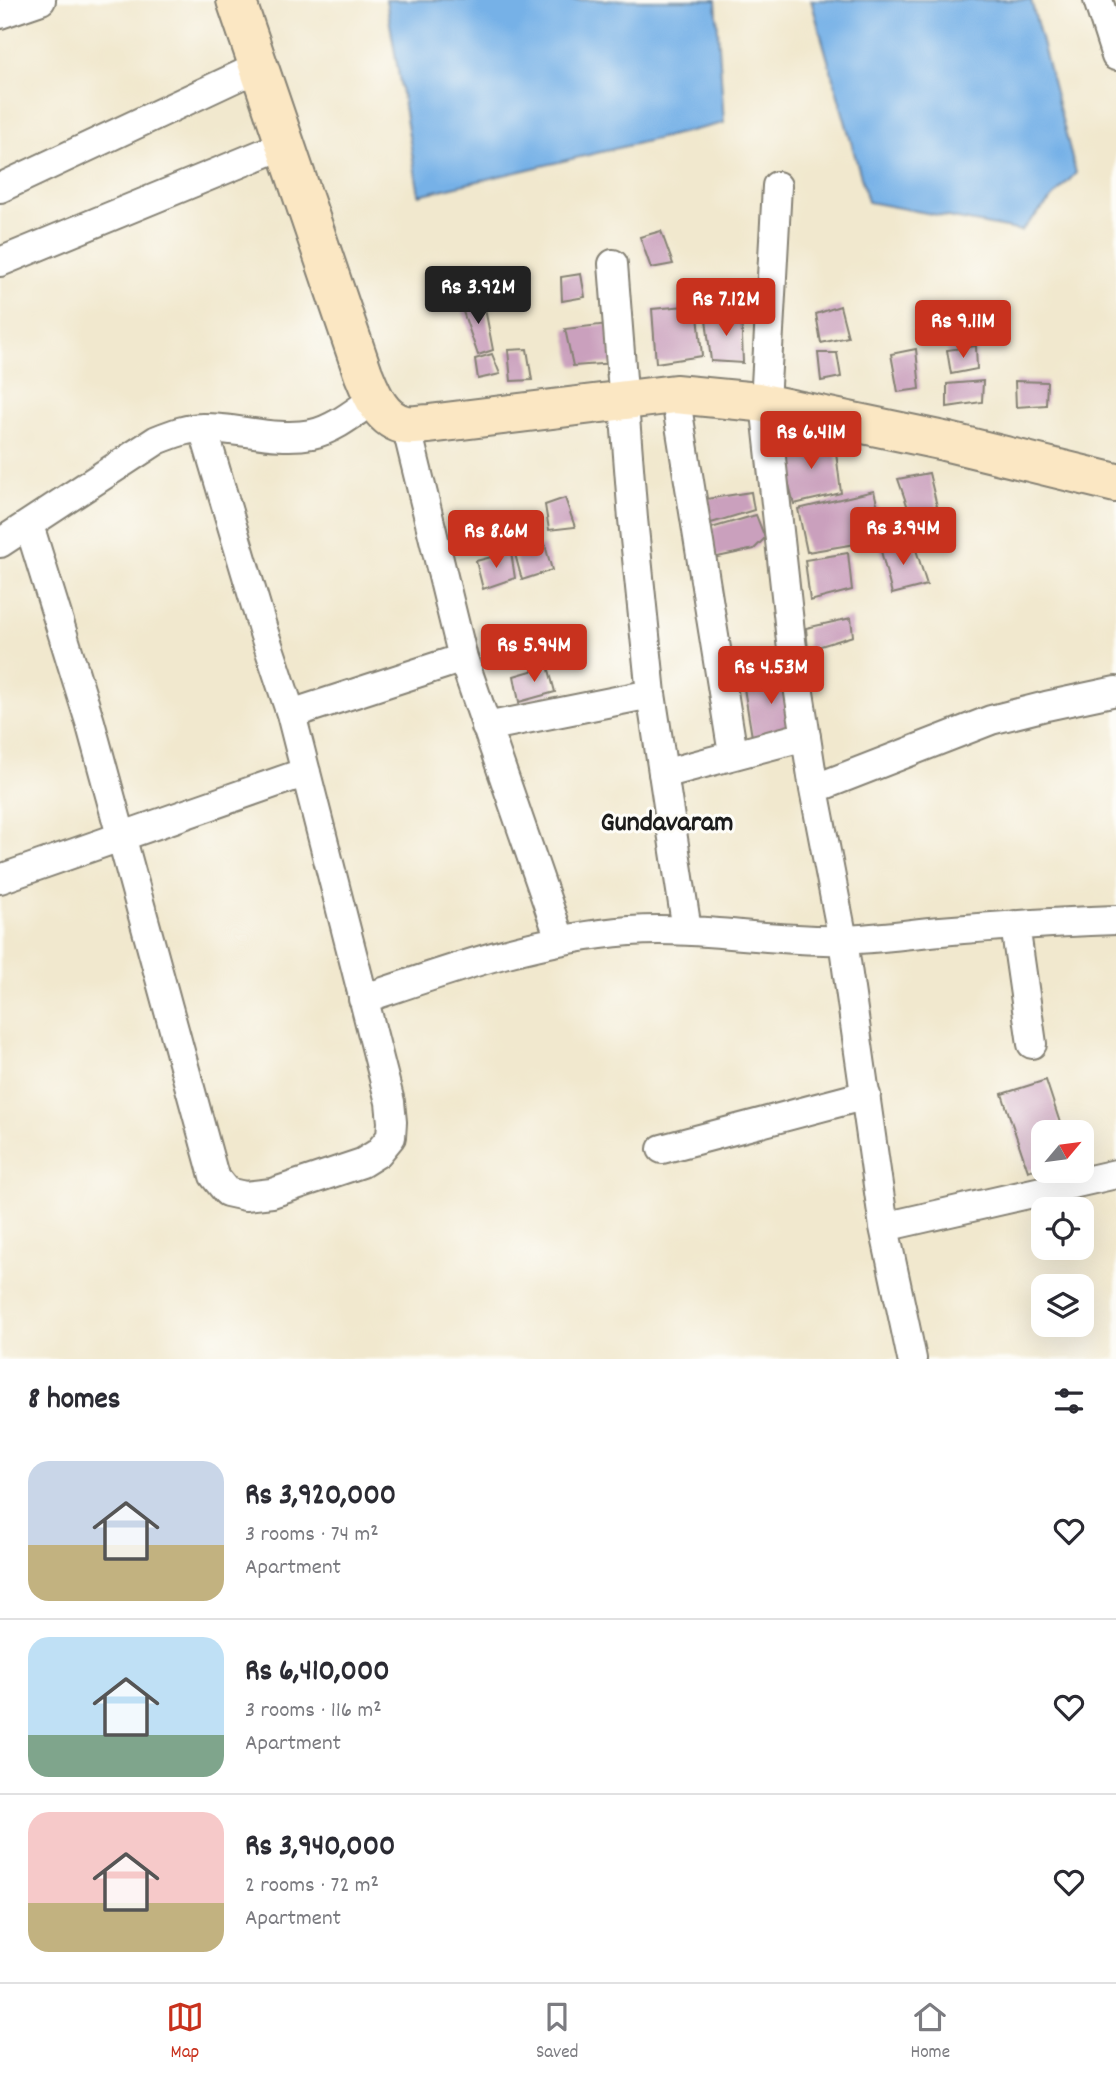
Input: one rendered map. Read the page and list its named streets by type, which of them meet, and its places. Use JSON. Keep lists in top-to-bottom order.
{
  "districts": ["Gundavaram"],
  "north": "top right",
  "page": {
    "price": [
      "Rs 3.92M",
      "Rs 7.12M",
      "Rs 9.11M",
      "Rs 6.41M",
      "Rs 3.94M",
      "Rs 8.6M",
      "Rs 5.94M",
      "Rs 4.53M"
    ],
    "heading": "8 homes",
    "list": [
      {
        "name": "Rs 3,920,000",
        "note": "3 rooms · 74 m² · Apartment"
      },
      {
        "name": "Rs 6,410,000",
        "note": "3 rooms · 116 m² · Apartment"
      },
      {
        "name": "Rs 3,940,000",
        "note": "2 rooms · 72 m² · Apartment"
      }
    ],
    "tabs": ["Map", "Saved", "Home"]
  }
}
